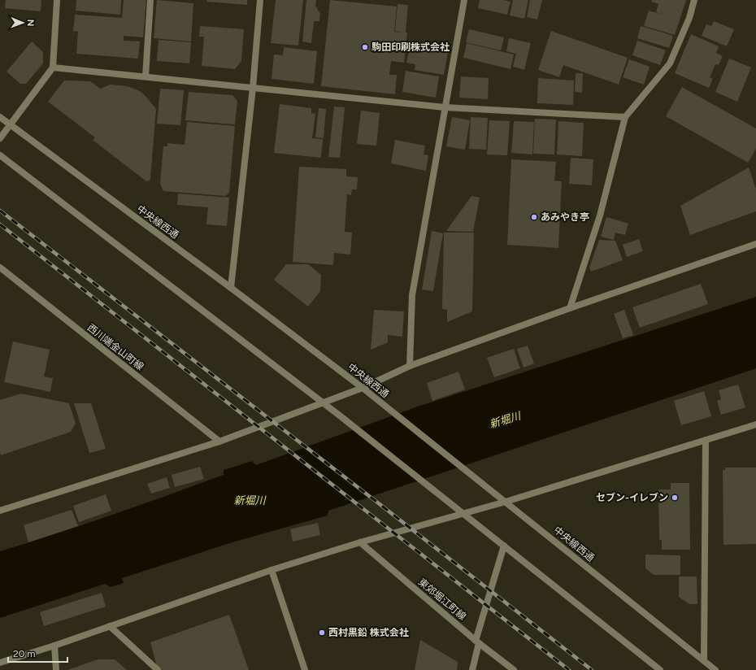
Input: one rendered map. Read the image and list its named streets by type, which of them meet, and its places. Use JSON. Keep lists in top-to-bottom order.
{
  "streets": {
    "street": ["中央線西通", "西川端金山町線", "東郊堀江町線"]
  },
  "water": ["新堀川"],
  "places": [
    "駒田印刷株式会社",
    "あみやき亭",
    "セブン-イレブン",
    "西村黒鉛 株式会社"
  ],
  "scale_bar": "20 m",
  "north": "right"
}
